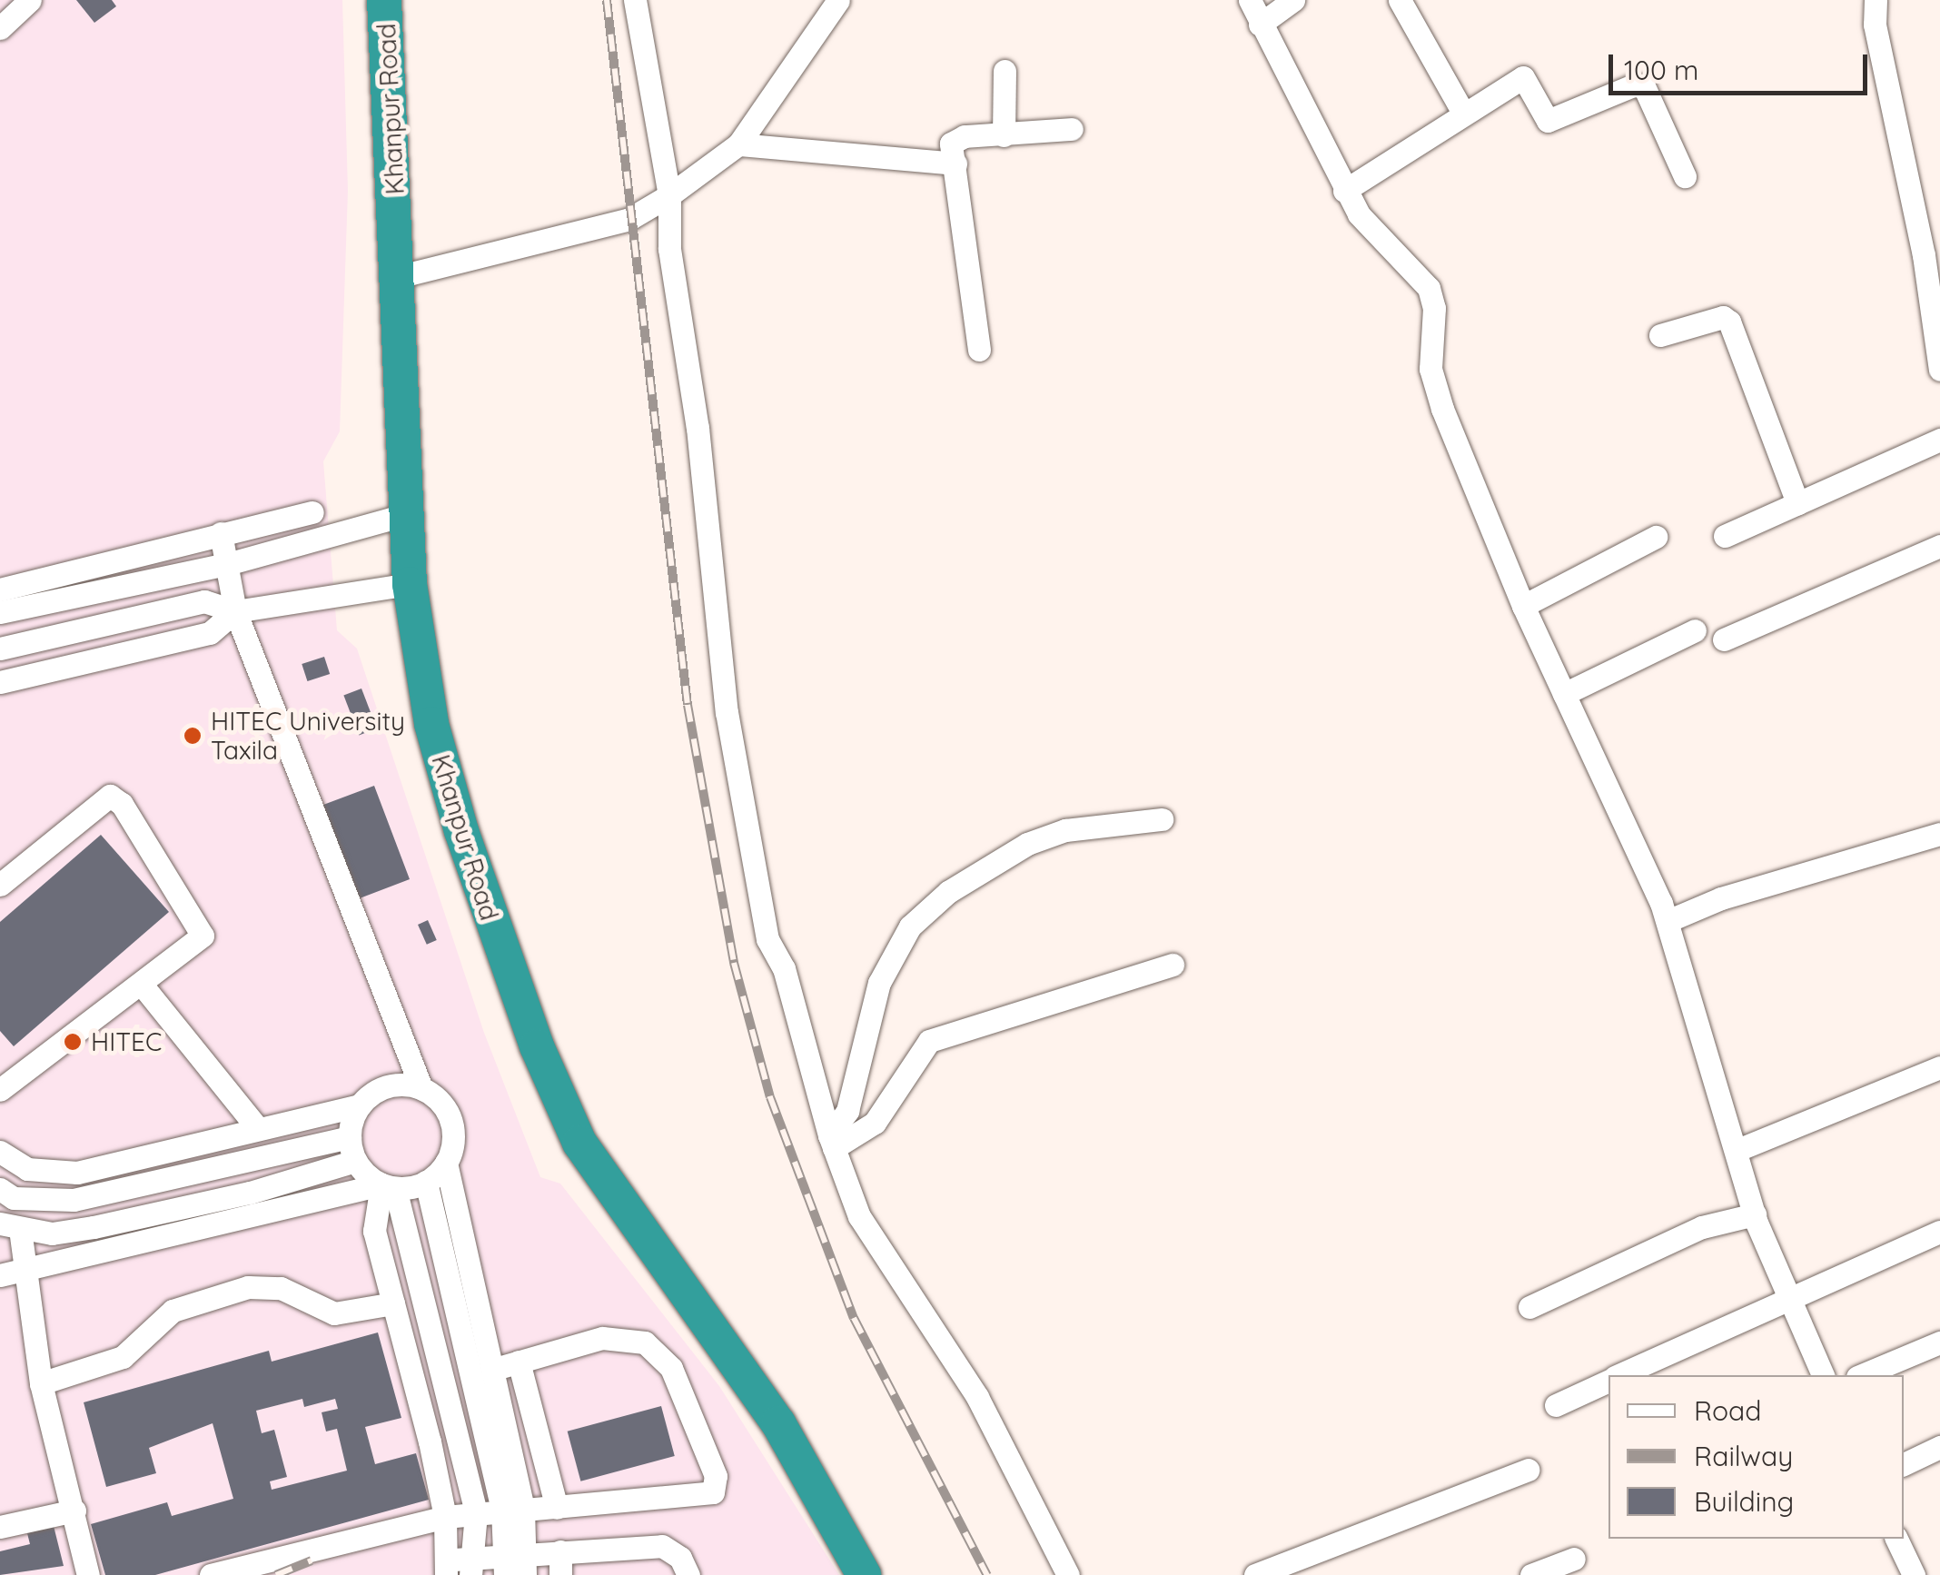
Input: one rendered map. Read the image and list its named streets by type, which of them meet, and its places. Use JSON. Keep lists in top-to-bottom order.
{
  "streets": {
    "highway": ["Khanpur Road"]
  },
  "places": ["HITEC University Taxila", "HITEC"],
  "legend": ["Road", "Railway", "Building"],
  "scale_bar": "100 m"
}
